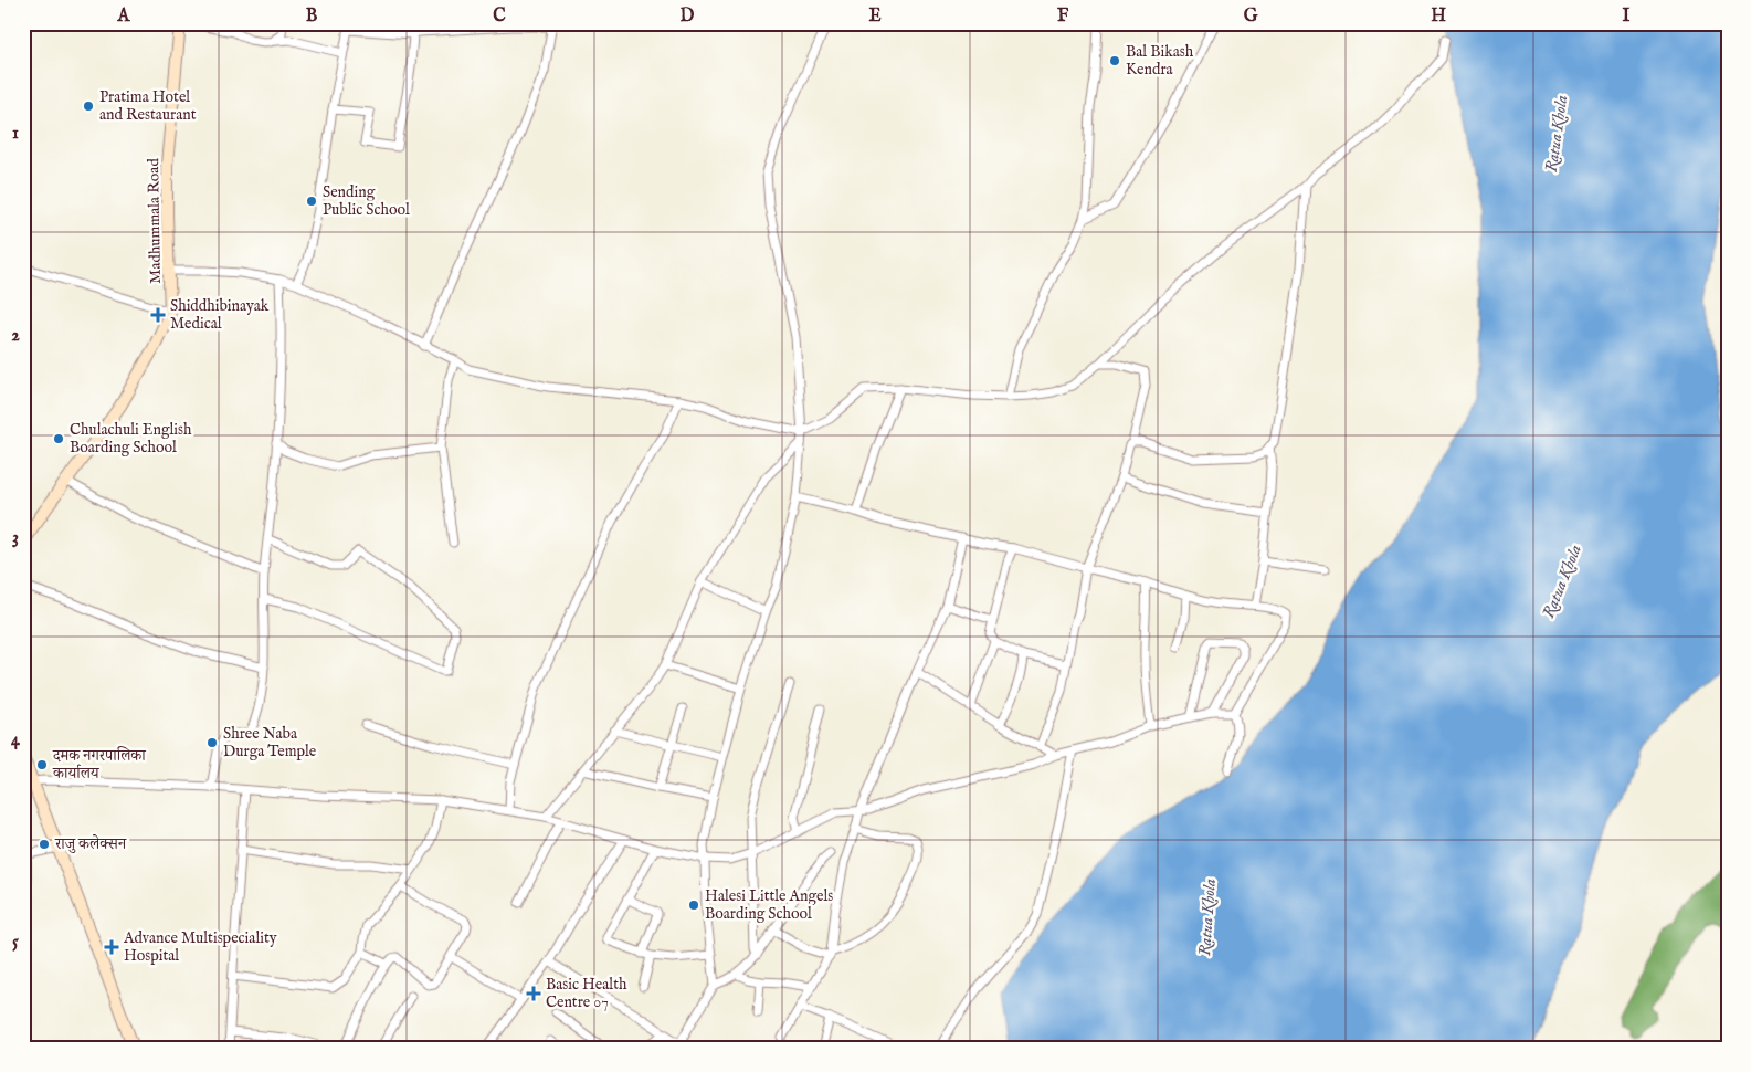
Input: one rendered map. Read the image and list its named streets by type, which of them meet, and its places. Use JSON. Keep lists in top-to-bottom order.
{
  "streets": {
    "street": ["Madhummala Road"]
  },
  "water": ["Ratua Khola"],
  "places": {
    "other": [
      "Bal Bikash Kendra",
      "Pratima Hotel and Restaurant",
      "Sending Public School",
      "Chulachuli English Boarding School",
      "Shree Naba Durga Temple",
      "दमक नगरपालिका कार्यालय",
      "राजु कलेक्सन",
      "Halesi Little Angels Boarding School"
    ],
    "health": ["Shiddhibinayak Medical", "Advance Multispeciality Hospital", "Basic Health Centre 07"]
  },
  "grid": {
    "columns": [
      "A",
      "B",
      "C",
      "D",
      "E",
      "F",
      "G",
      "H",
      "I"
    ],
    "rows": [
      "1",
      "2",
      "3",
      "4",
      "5"
    ]
  }
}
